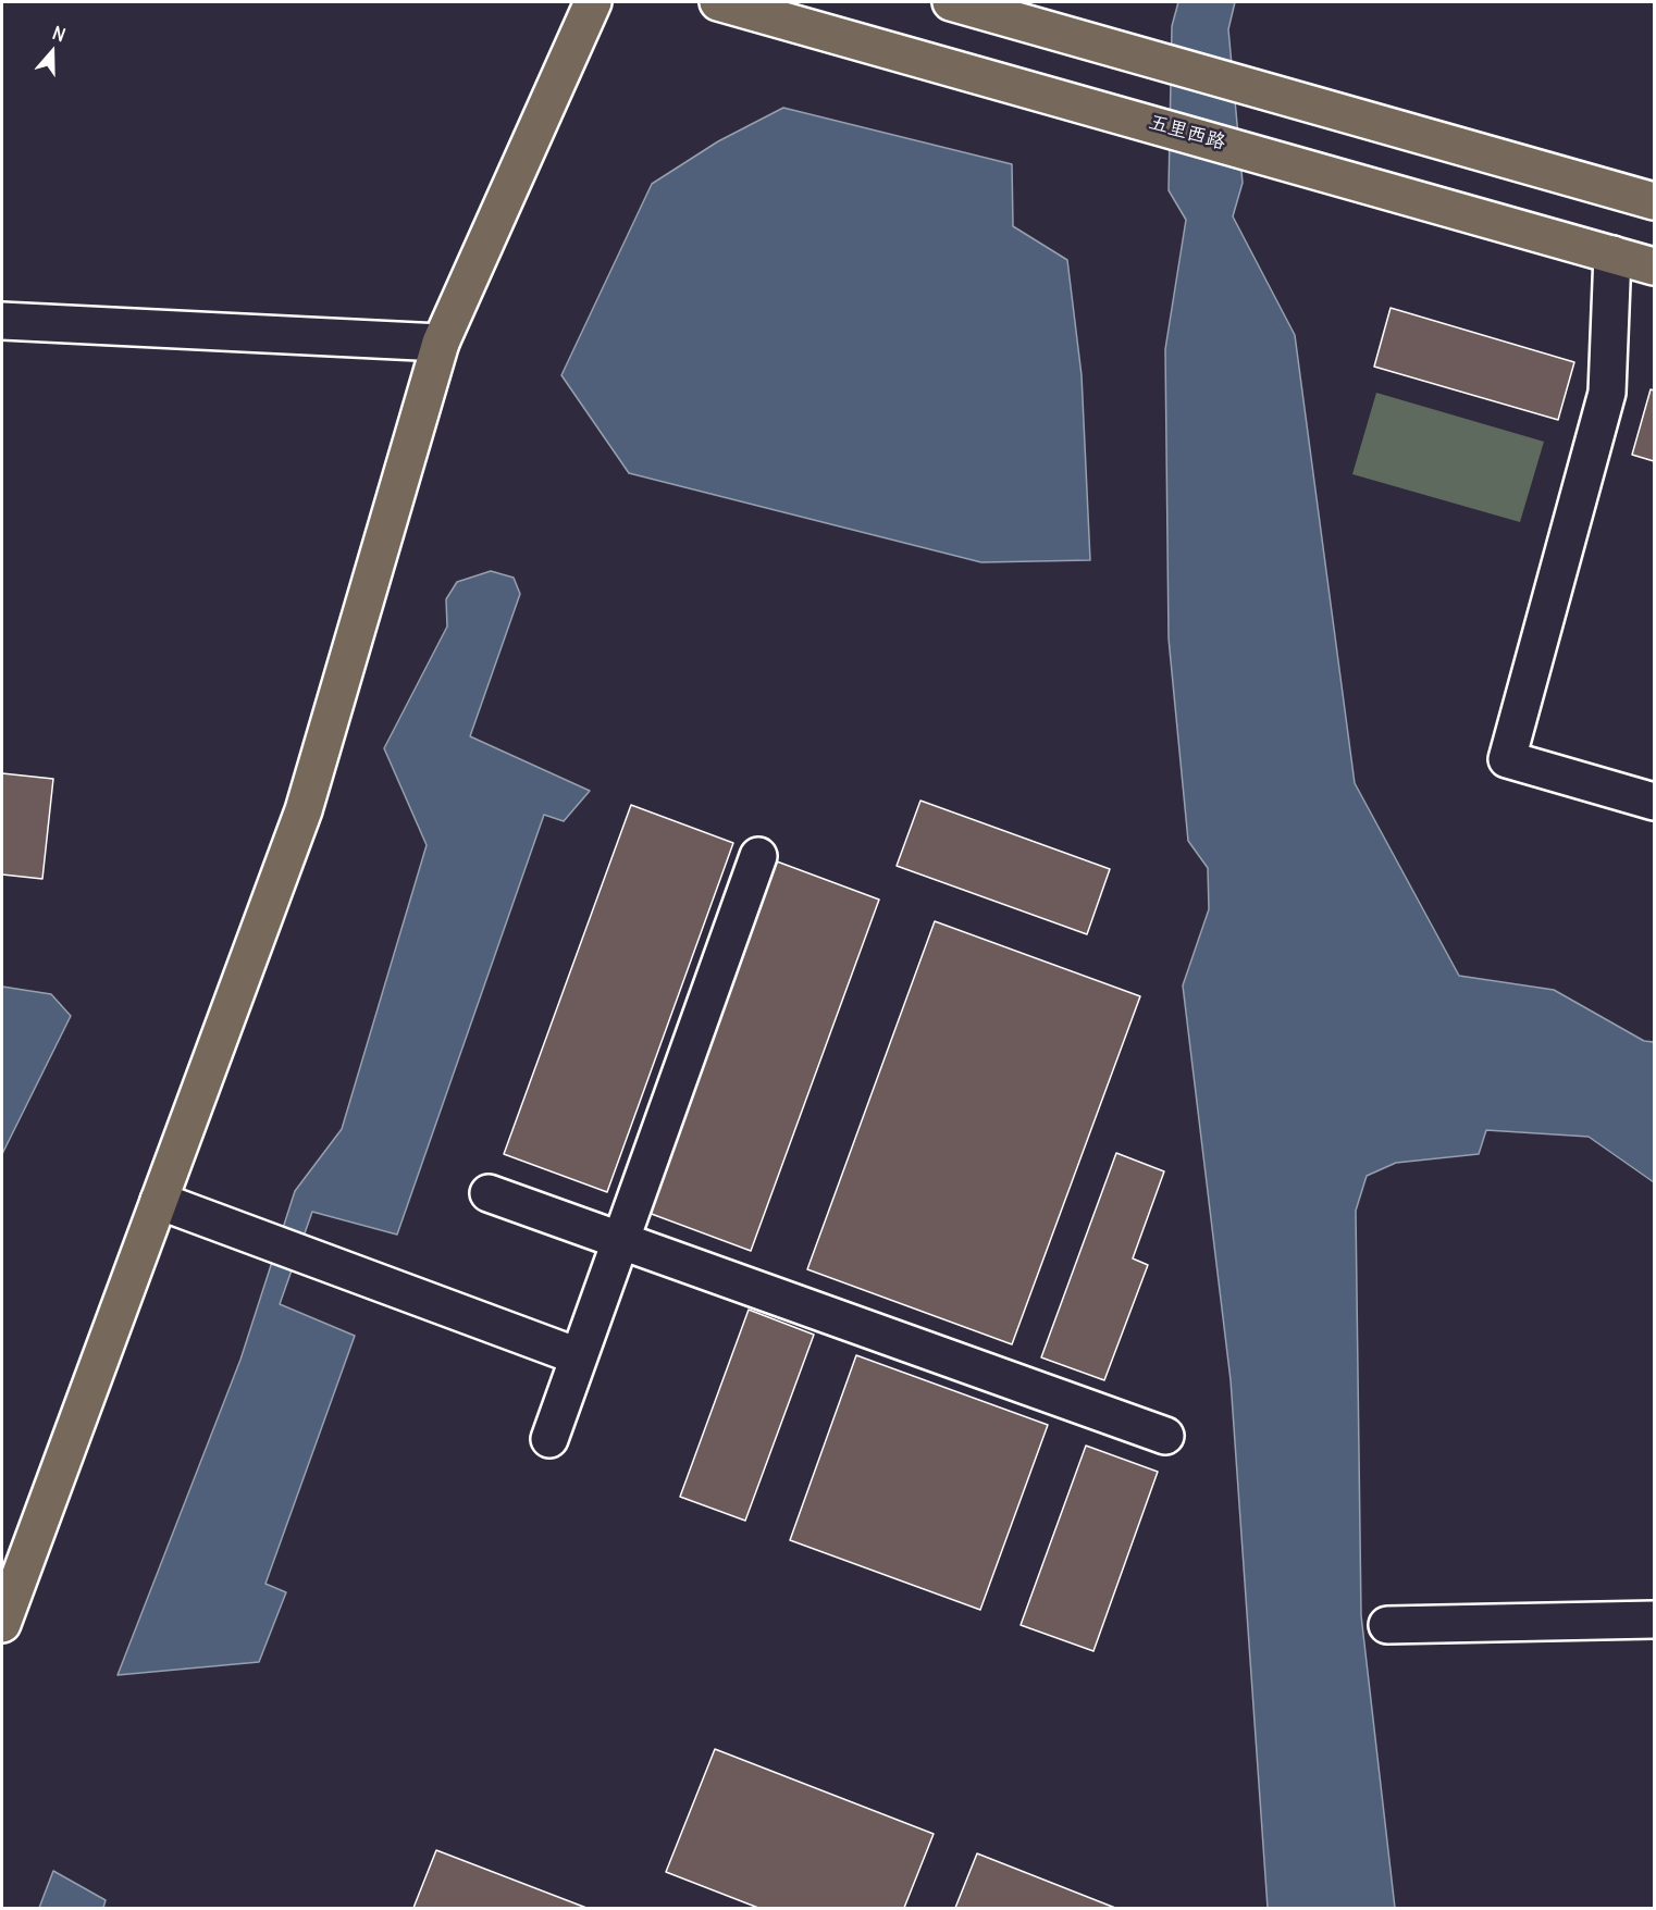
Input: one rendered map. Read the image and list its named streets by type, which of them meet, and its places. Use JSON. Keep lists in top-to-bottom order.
{
  "streets": {
    "main road": ["五里西路"]
  },
  "north": "top"
}
